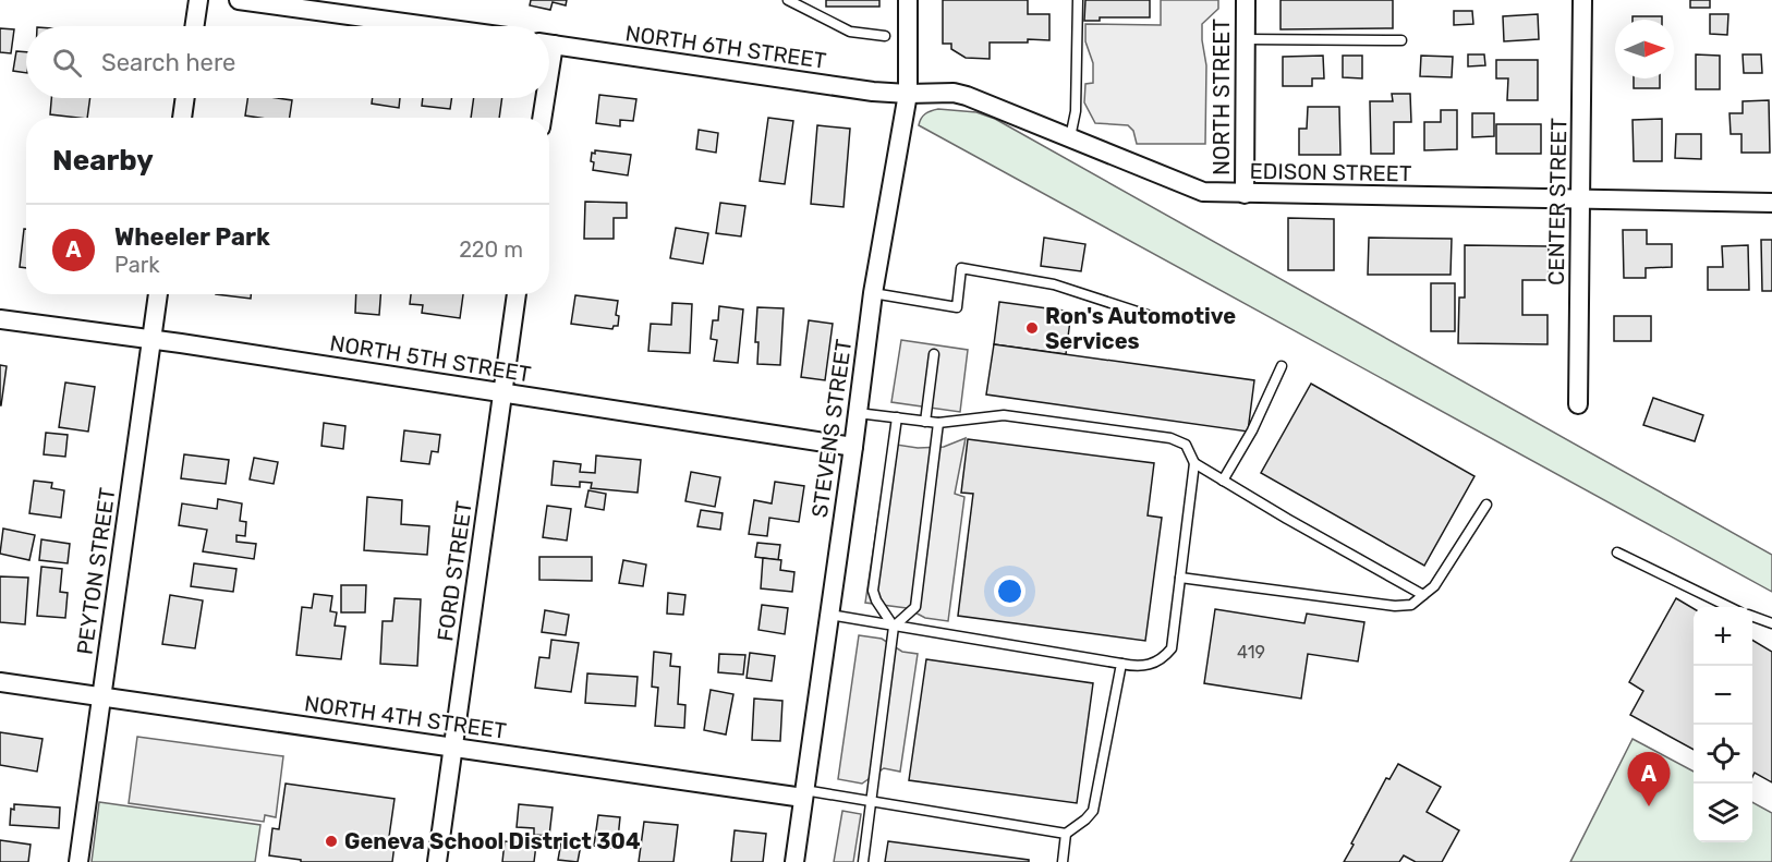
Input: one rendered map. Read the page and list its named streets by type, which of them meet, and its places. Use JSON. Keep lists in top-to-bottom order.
{
  "streets": {
    "street": [
      "NORTH 6TH STREET",
      "NORTH STREET",
      "EDISON STREET",
      "CENTER STREET",
      "NORTH 5TH STREET",
      "STEVENS STREET",
      "PEYTON STREET",
      "FORD STREET",
      "NORTH 4TH STREET"
    ]
  },
  "crossings": [
    ["NORTH 6TH STREET", "EDISON STREET"],
    ["NORTH 6TH STREET", "STEVENS STREET"],
    ["NORTH STREET", "EDISON STREET"],
    ["EDISON STREET", "CENTER STREET"],
    ["EDISON STREET", "STEVENS STREET"],
    ["NORTH 5TH STREET", "STEVENS STREET"],
    ["NORTH 5TH STREET", "PEYTON STREET"],
    ["NORTH 5TH STREET", "FORD STREET"],
    ["STEVENS STREET", "NORTH 4TH STREET"],
    ["PEYTON STREET", "NORTH 4TH STREET"],
    ["FORD STREET", "NORTH 4TH STREET"]
  ],
  "places": ["Ron's Automotive Services", "Geneva School District 304"],
  "house_numbers": ["419"],
  "north": "right",
  "page": {
    "search": "Search here",
    "heading": "Nearby",
    "list": [
      {
        "mark": "A",
        "name": "Wheeler Park",
        "note": "Park",
        "value": "220 m"
      }
    ],
    "map_buttons": ["+", "−"],
    "pins": "A"
  }
}
